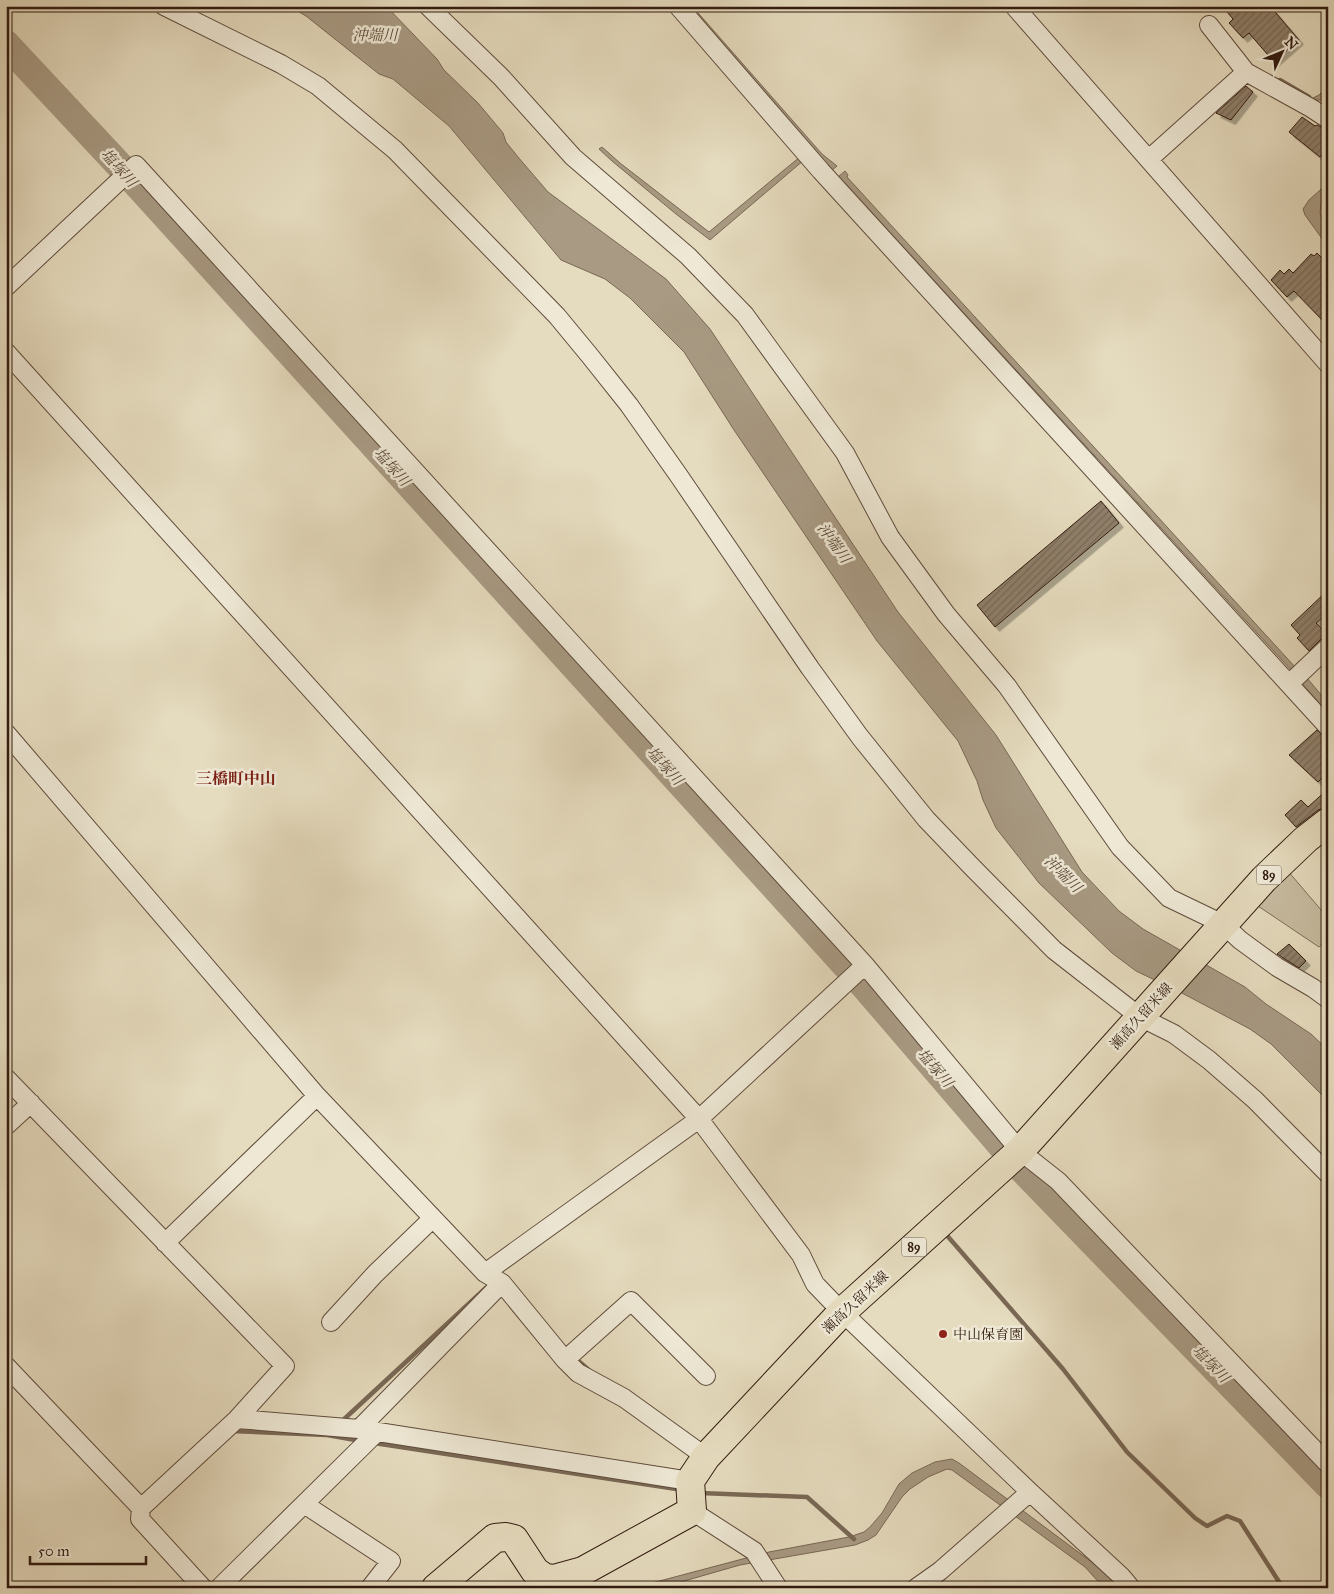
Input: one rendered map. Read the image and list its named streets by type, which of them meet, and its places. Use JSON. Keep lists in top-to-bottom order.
{
  "streets": {
    "main road": ["89", "瀬高久留米線"]
  },
  "districts": ["三橋町中山"],
  "water": ["沖端川", "塩塚川"],
  "places": ["中山保育園"],
  "scale_bar": "50 m",
  "north": "top right"
}
